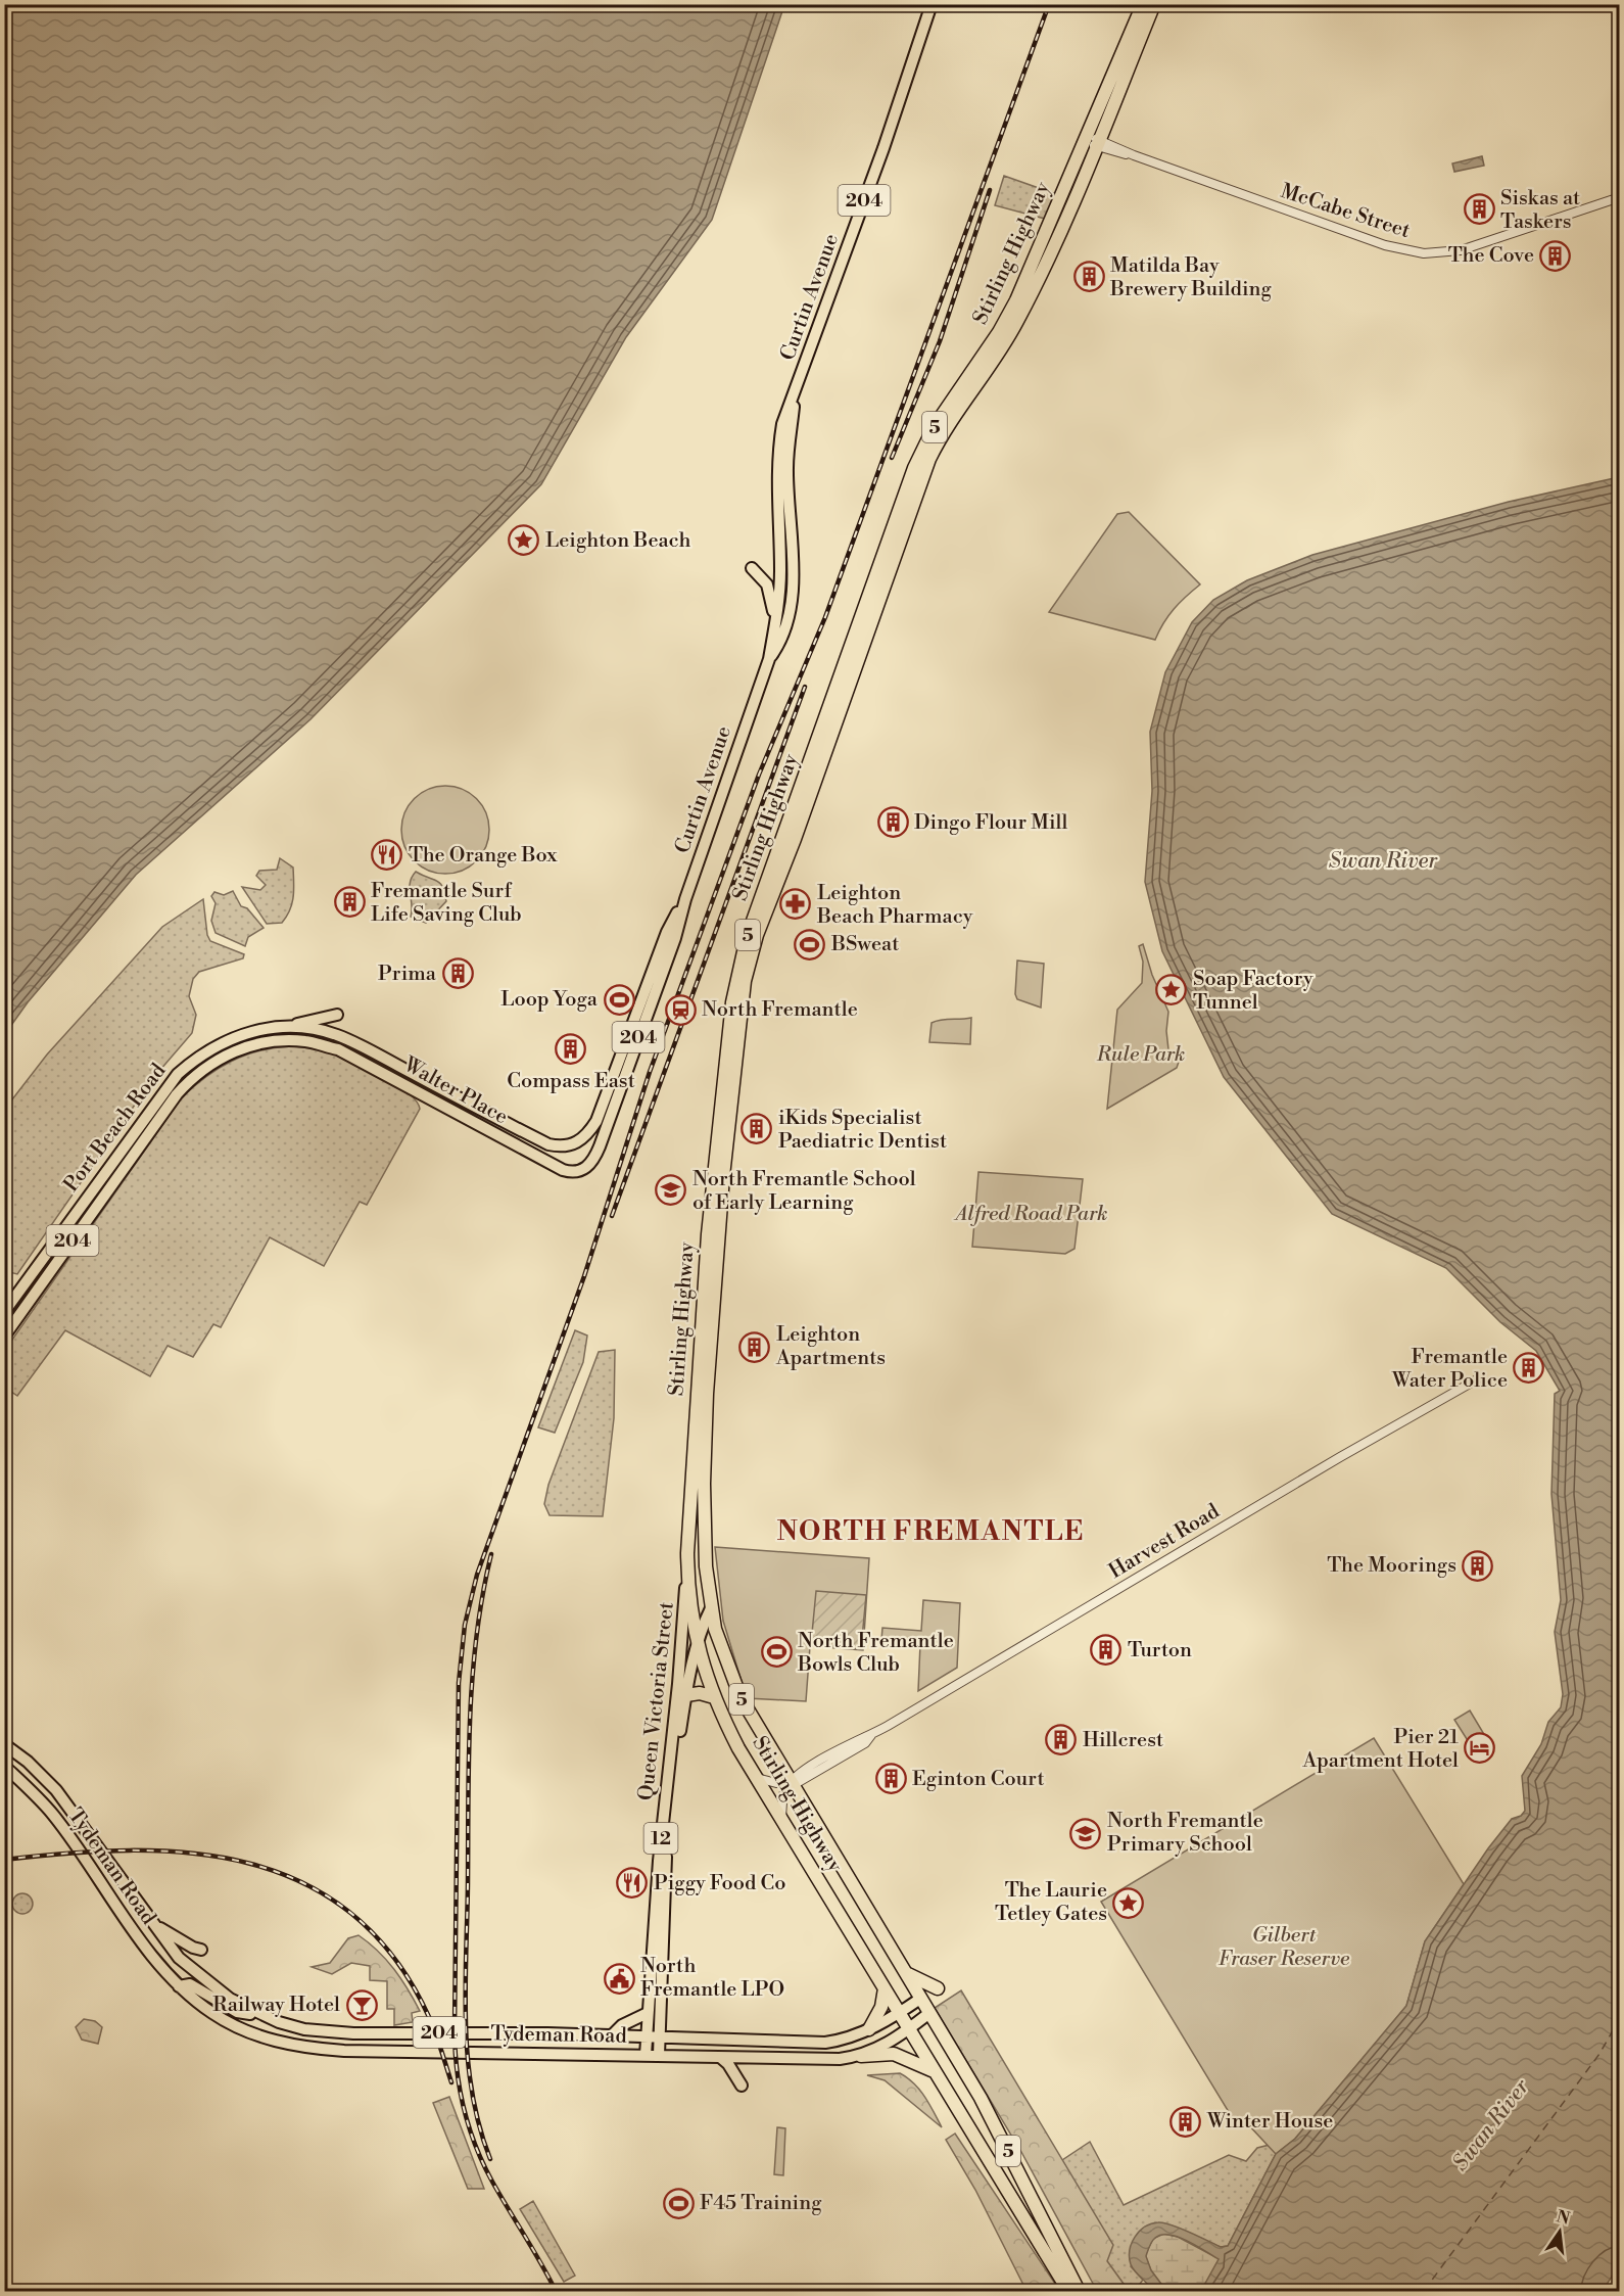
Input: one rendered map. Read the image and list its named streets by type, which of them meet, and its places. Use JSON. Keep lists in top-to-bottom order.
{
  "streets": {
    "highway": ["Stirling Highway", "5"],
    "main road": [
      "204",
      "Curtin Avenue",
      "Walter Place",
      "Port Beach Road",
      "Queen Victoria Street",
      "12",
      "Tydeman Road"
    ],
    "street": ["McCabe Street", "Harvest Road"]
  },
  "crossings": [
    ["McCabe Street", "Stirling Highway"],
    ["Stirling Highway", "Harvest Road"],
    ["Stirling Highway", "Queen Victoria Street"],
    ["Stirling Highway", "12"],
    ["Stirling Highway", "Tydeman Road"],
    ["Curtin Avenue", "Walter Place"],
    ["Walter Place", "Port Beach Road"],
    ["Queen Victoria Street", "12"],
    ["Queen Victoria Street", "Tydeman Road"]
  ],
  "districts": ["NORTH FREMANTLE"],
  "water": ["Swan River"],
  "parks": ["Rule Park", "Alfred Road Park", "Gilbert Fraser Reserve"],
  "places": {
    "building": [
      "Siskas at Taskers",
      "The Cove",
      "Matilda Bay Brewery Building",
      "Dingo Flour Mill",
      "Fremantle Surf Life Saving Club",
      "Prima",
      "Compass East",
      "iKids Specialist Paediatric Dentist",
      "Leighton Apartments",
      "Fremantle Water Police",
      "The Moorings",
      "Turton",
      "Hillcrest",
      "Eginton Court",
      "Winter House"
    ],
    "place": ["Leighton Beach", "Soap Factory Tunnel", "The Laurie Tetley Gates"],
    "restaurant": ["The Orange Box", "Piggy Food Co"],
    "pharmacy": ["Leighton Beach Pharmacy"],
    "sports": [
      "BSweat",
      "Loop Yoga",
      "North Fremantle Bowls Club",
      "F45 Training"
    ],
    "station": ["North Fremantle"],
    "school or university": ["North Fremantle School of Early Learning", "North Fremantle Primary School"],
    "hotel": ["Pier 21 Apartment Hotel"],
    "public building": ["North Fremantle LPO"],
    "bar": ["Railway Hotel"]
  },
  "north": "top"
}
